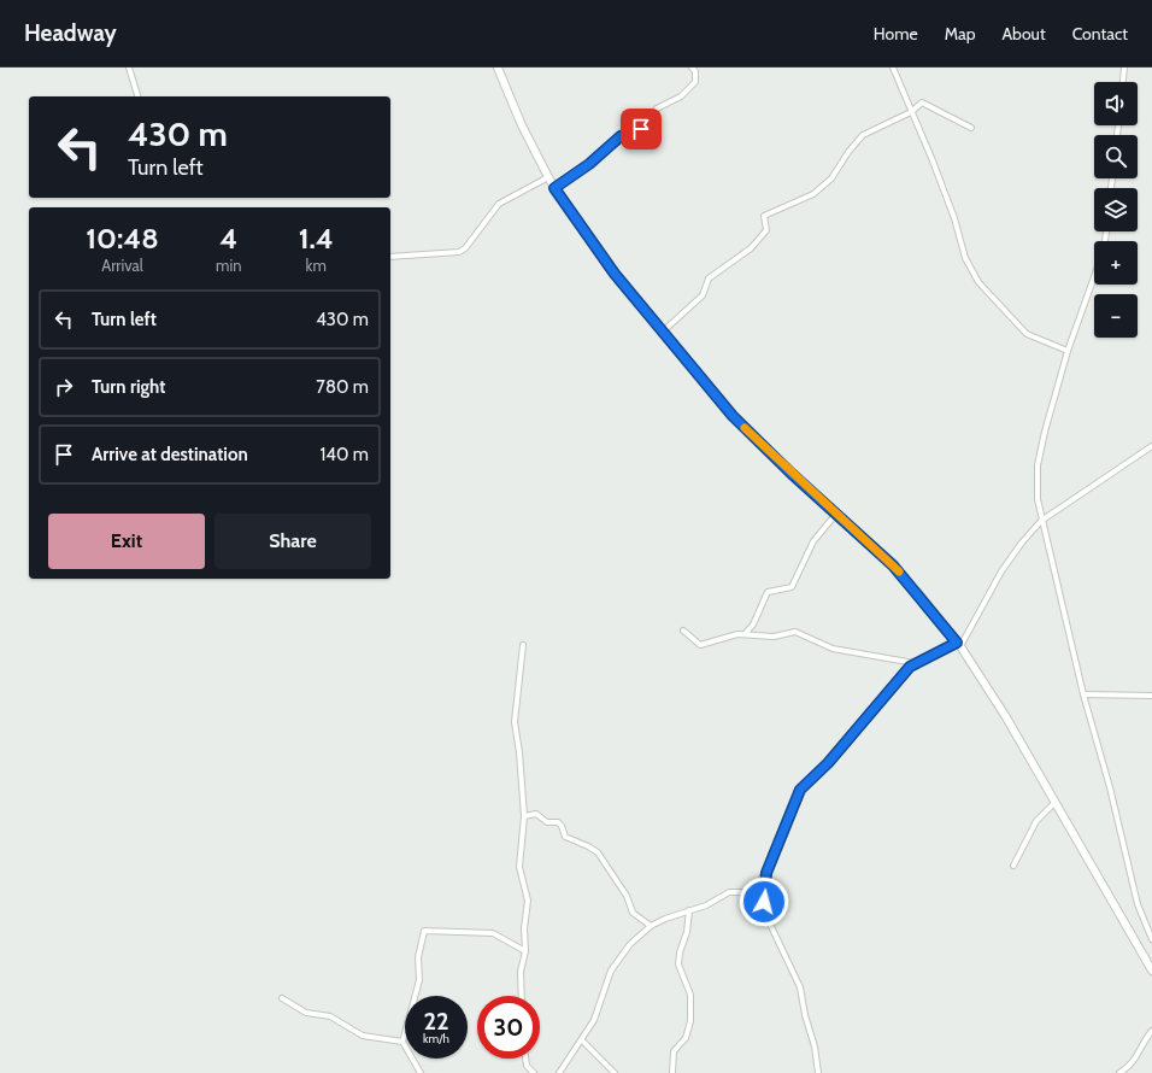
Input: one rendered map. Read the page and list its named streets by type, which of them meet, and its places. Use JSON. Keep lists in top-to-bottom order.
{
  "page": {
    "header": "Headway",
    "nav": [
      "Home",
      "Map",
      "About",
      "Contact"
    ],
    "map_buttons": ["+", "−"],
    "turn": ["430 m", "Turn left"],
    "eta": [
      "10:48",
      "Arrival",
      "4",
      "min",
      "1.4",
      "km"
    ],
    "list": [
      {
        "name": "Turn left",
        "value": "430 m"
      },
      {
        "name": "Turn right",
        "value": "780 m"
      },
      {
        "name": "Arrive at destination",
        "value": "140 m"
      }
    ],
    "buttons": ["Exit", "Share"],
    "speed": "22 km/h",
    "limit": "30"
  }
}
